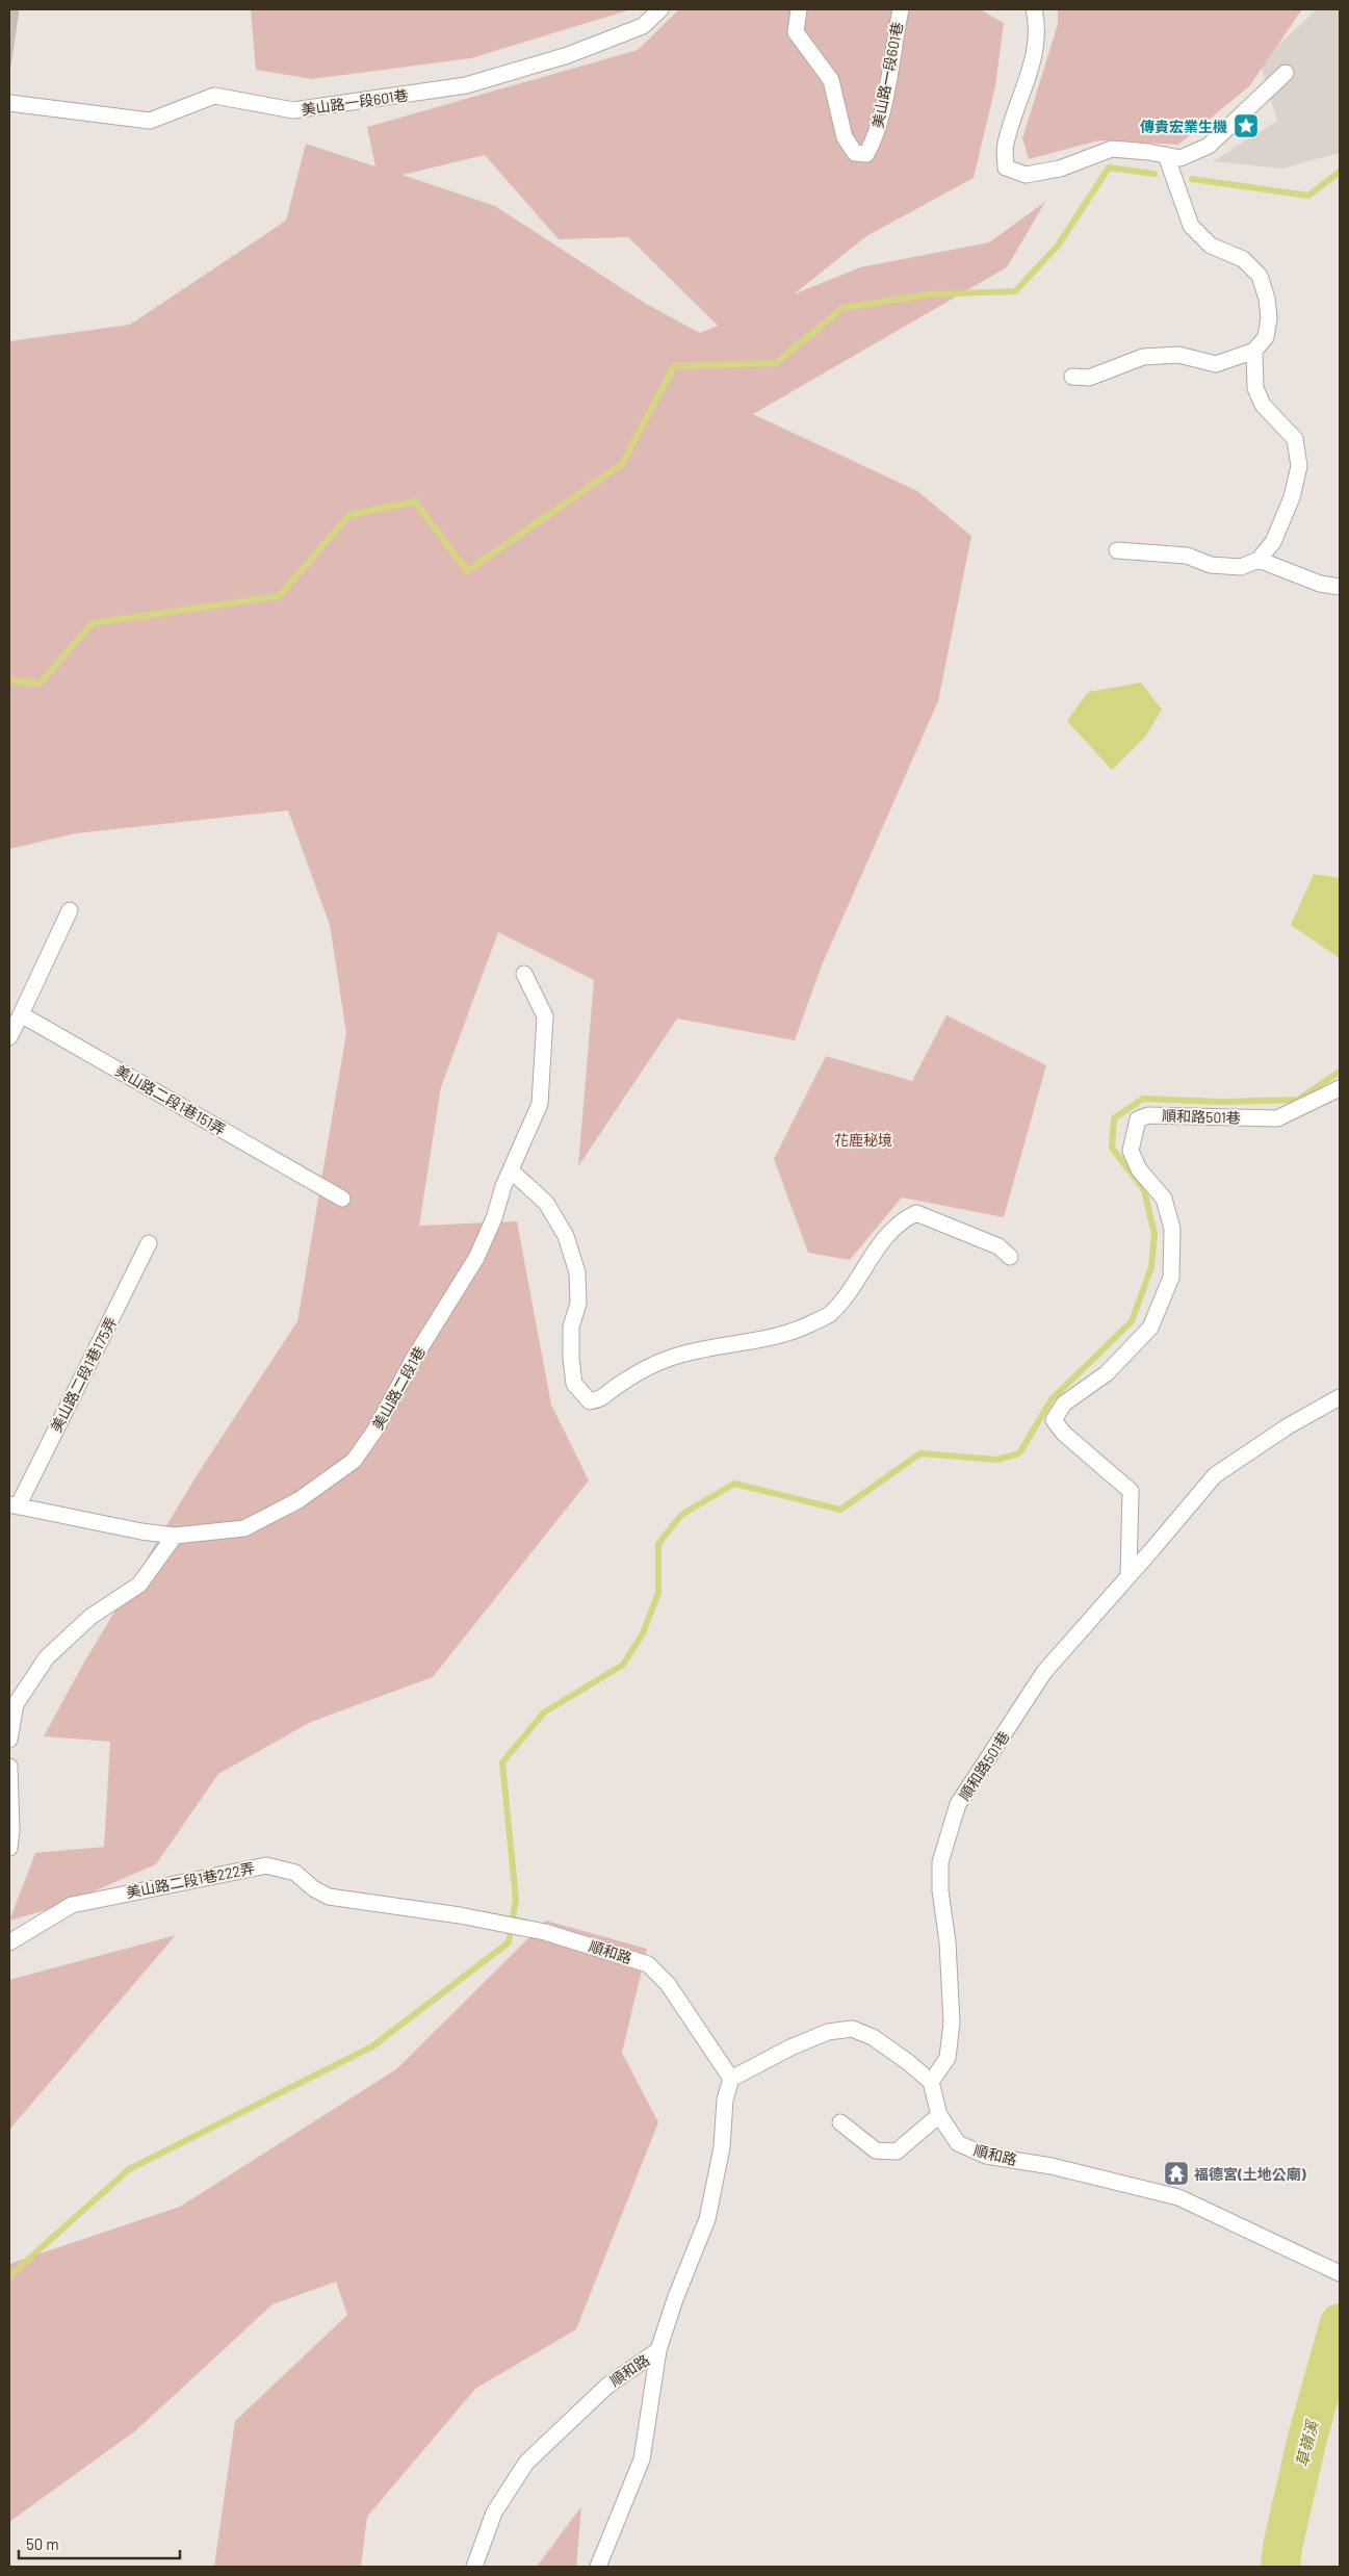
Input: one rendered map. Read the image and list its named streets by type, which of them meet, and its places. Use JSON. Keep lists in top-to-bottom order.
{
  "streets": {
    "street": [
      "美山路一段601巷",
      "美山路二段1巷151弄",
      "順和路501巷",
      "美山路二段1巷175弄",
      "美山路二段1巷",
      "美山路二段1巷222弄",
      "順和路"
    ]
  },
  "crossings": [
    ["順和路501巷", "順和路"],
    ["美山路二段1巷175弄", "美山路二段1巷"],
    ["美山路二段1巷222弄", "順和路"]
  ],
  "water": ["草嶺溪"],
  "parks": ["花鹿秘境"],
  "places": {
    "place": ["傳貴宏業生機"],
    "temple": ["福德宮(土地公廟)"]
  },
  "scale_bar": "50 m"
}
